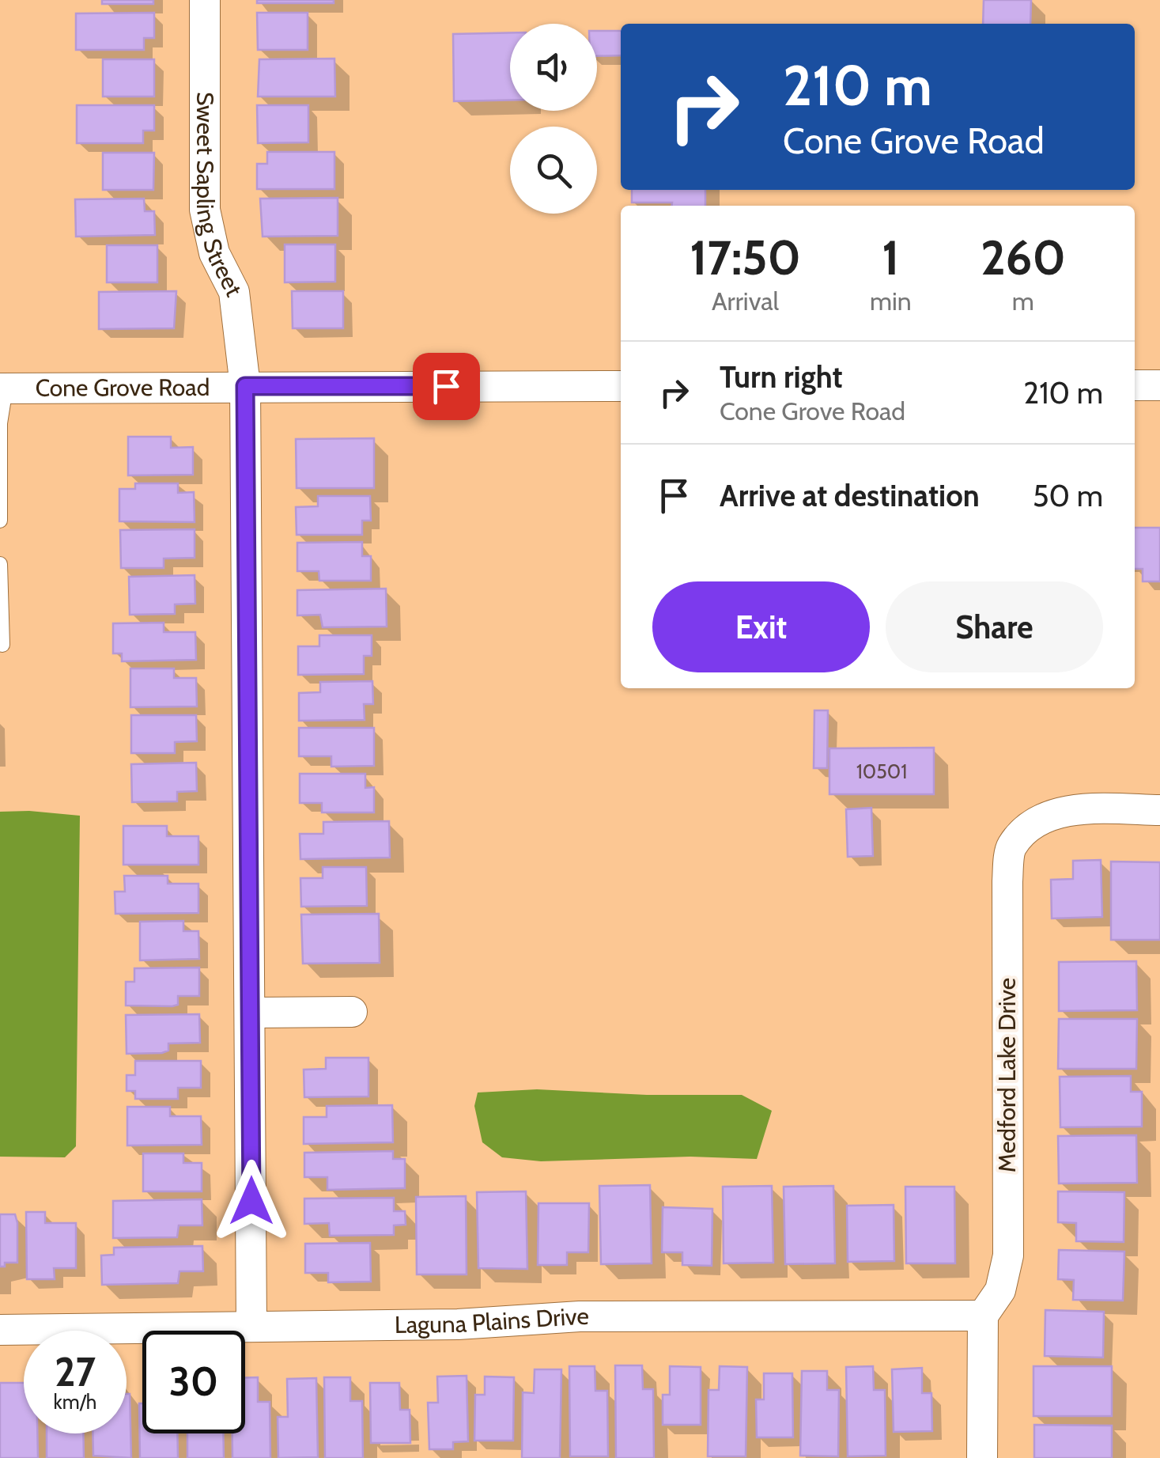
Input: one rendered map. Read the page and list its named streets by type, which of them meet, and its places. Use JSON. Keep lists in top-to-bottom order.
{
  "streets": {
    "street": [
      "Sweet Sapling Street",
      "Cone Grove Road",
      "Medford Lake Drive",
      "Laguna Plains Drive"
    ]
  },
  "crossings": [
    ["Sweet Sapling Street", "Cone Grove Road"],
    ["Sweet Sapling Street", "Laguna Plains Drive"],
    ["Medford Lake Drive", "Laguna Plains Drive"]
  ],
  "house_numbers": ["10501"],
  "page": {
    "turn": ["210 m", "Cone Grove Road"],
    "eta": [
      "17:50",
      "Arrival",
      "1",
      "min",
      "260",
      "m"
    ],
    "list": [
      {
        "name": "Turn right",
        "note": "Cone Grove Road",
        "value": "210 m"
      },
      {
        "name": "Arrive at destination",
        "value": "50 m"
      }
    ],
    "buttons": ["Exit", "Share"],
    "speed": "27 km/h",
    "limit": "30"
  }
}
